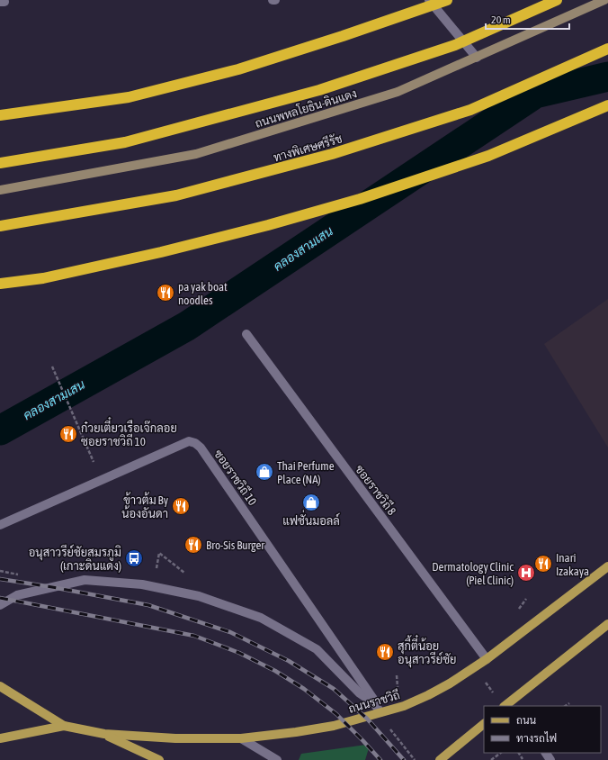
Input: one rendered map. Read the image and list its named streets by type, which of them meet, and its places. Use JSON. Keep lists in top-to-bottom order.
{
  "streets": {
    "highway": ["ทางพิเศษศรีรัช"],
    "main road": ["ถนนราชวิถี"],
    "street": ["ถนนพหลโยธิน-ดินแดง", "ซอยราชวิถี 10", "ซอยราชวิถี 8"]
  },
  "crossings": [
    ["ซอยราชวิถี 8", "ถนนราชวิถี"]
  ],
  "water": ["คลองสามเสน"],
  "places": {
    "restaurant": [
      "pa yak boat noodles",
      "ก๋วยเตี๋ยวเรือเจ๊กลอย ซอยราชวิถี 10",
      "ข้าวต้ม By น้องอันดา",
      "Bro-Sis Burger",
      "Inari Izakaya",
      "สุกี้ตี๋น้อย อนุสาวรีย์ชัย"
    ],
    "shop": ["Thai Perfume Place (NA)", "แฟชั่นมอลล์"],
    "bus stop": ["อนุสาวรีย์ชัยสมรภูมิ (เกาะดินแดง)"],
    "hospital": ["Dermatology Clinic (Piel Clinic)"]
  },
  "legend": ["ถนน", "ทางรถไฟ"],
  "scale_bar": "20 m"
}
